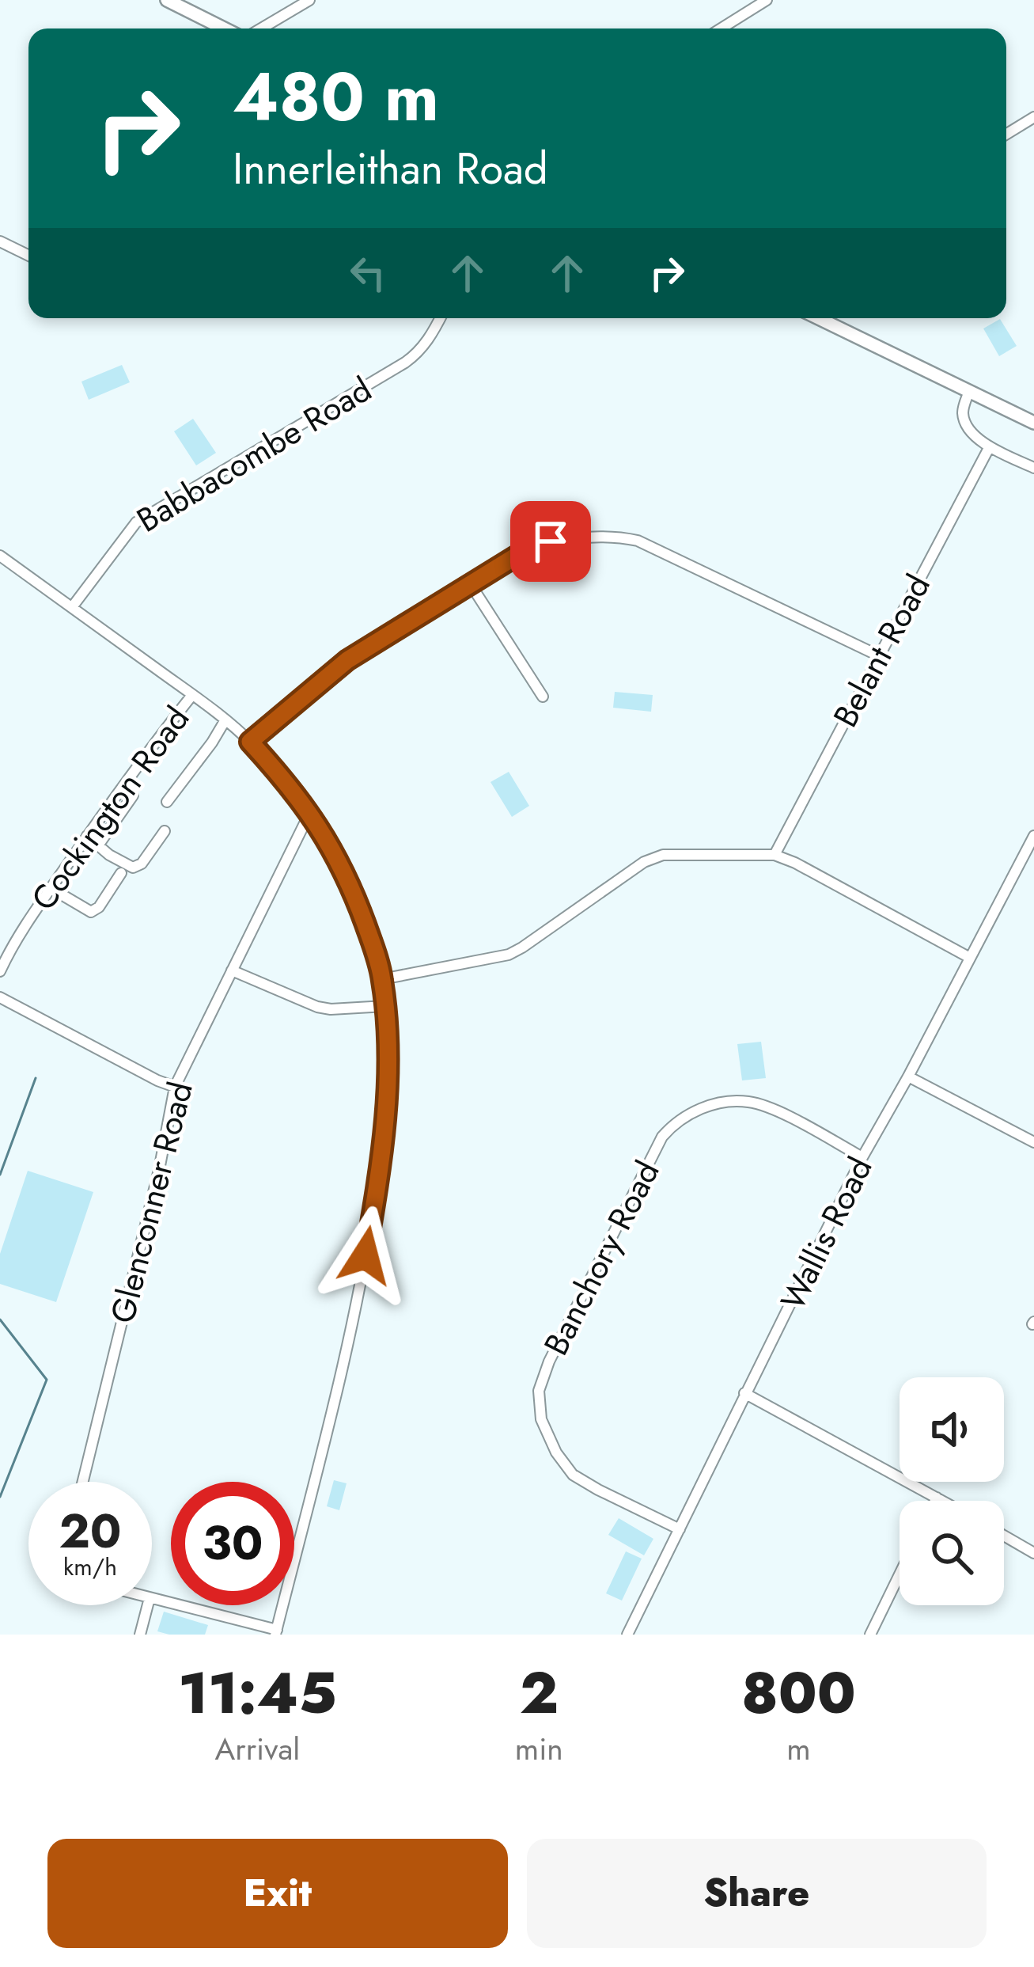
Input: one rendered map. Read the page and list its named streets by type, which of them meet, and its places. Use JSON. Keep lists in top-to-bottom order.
{
  "streets": {
    "street": [
      "Babbacombe Road",
      "Belant Road",
      "Cockington Road",
      "Glenconner Road",
      "Wallis Road",
      "Banchory Road"
    ]
  },
  "crossings": [
    ["Wallis Road", "Banchory Road"]
  ],
  "page": {
    "turn": ["480 m", "Innerleithan Road"],
    "speed": "20 km/h",
    "limit": "30",
    "eta": [
      "11:45",
      "Arrival",
      "2",
      "min",
      "800",
      "m"
    ],
    "buttons": ["Exit", "Share"]
  }
}
